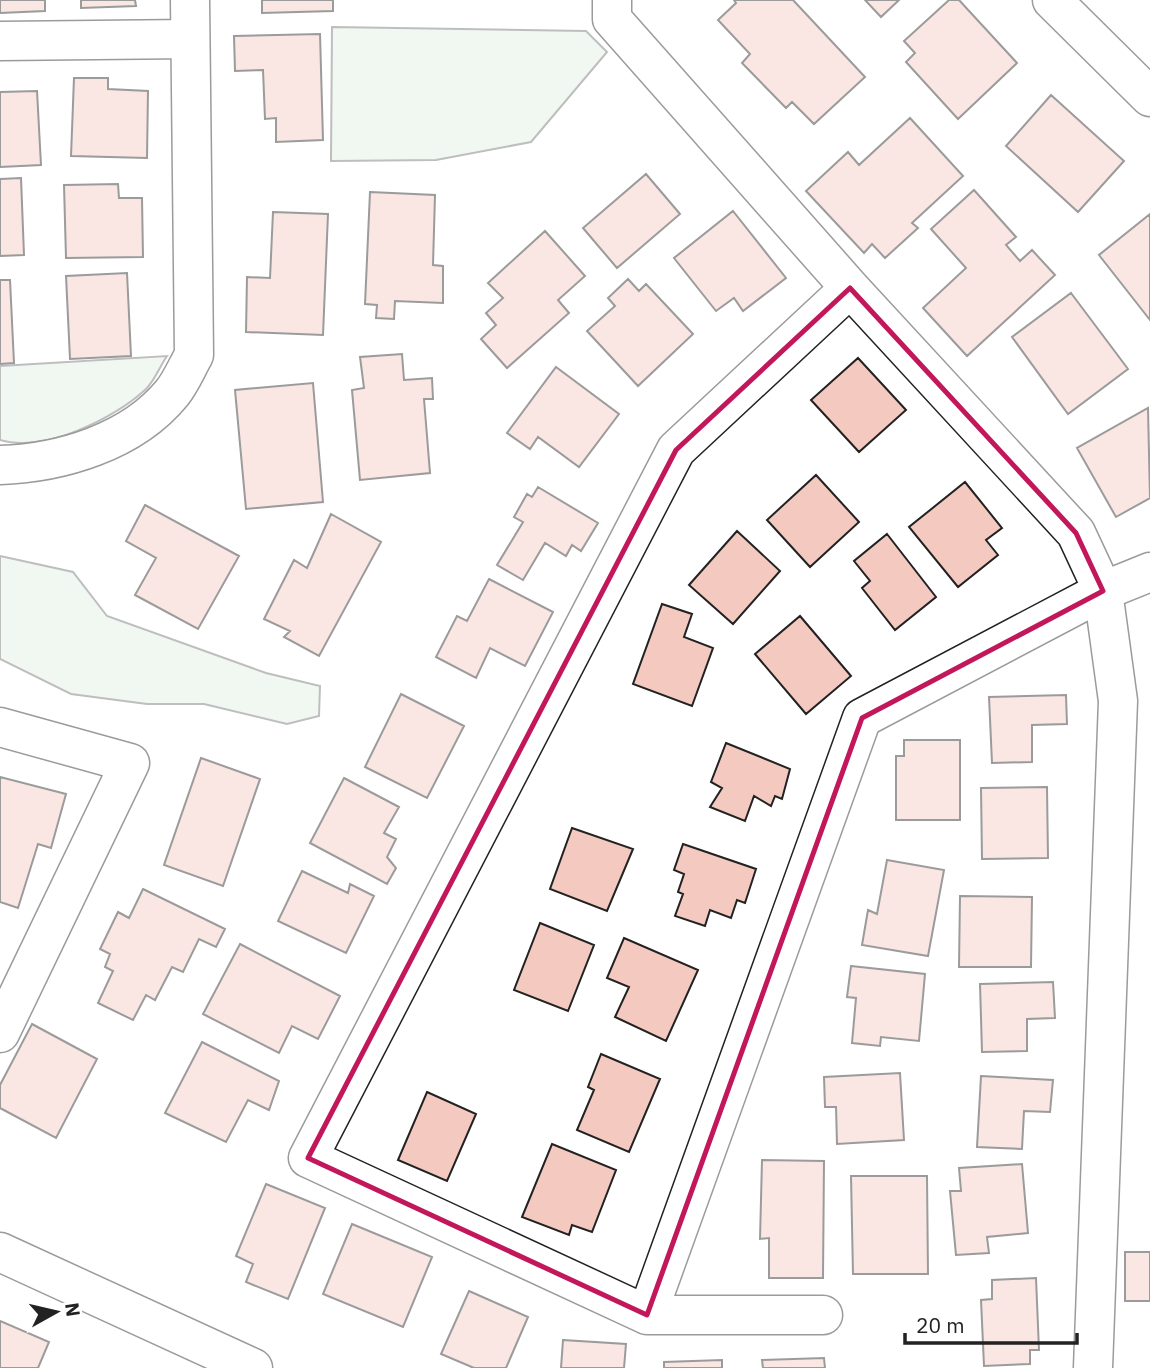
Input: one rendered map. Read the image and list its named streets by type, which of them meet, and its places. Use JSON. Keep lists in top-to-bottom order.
{
  "scale_bar": "20 m",
  "north": "right"
}
